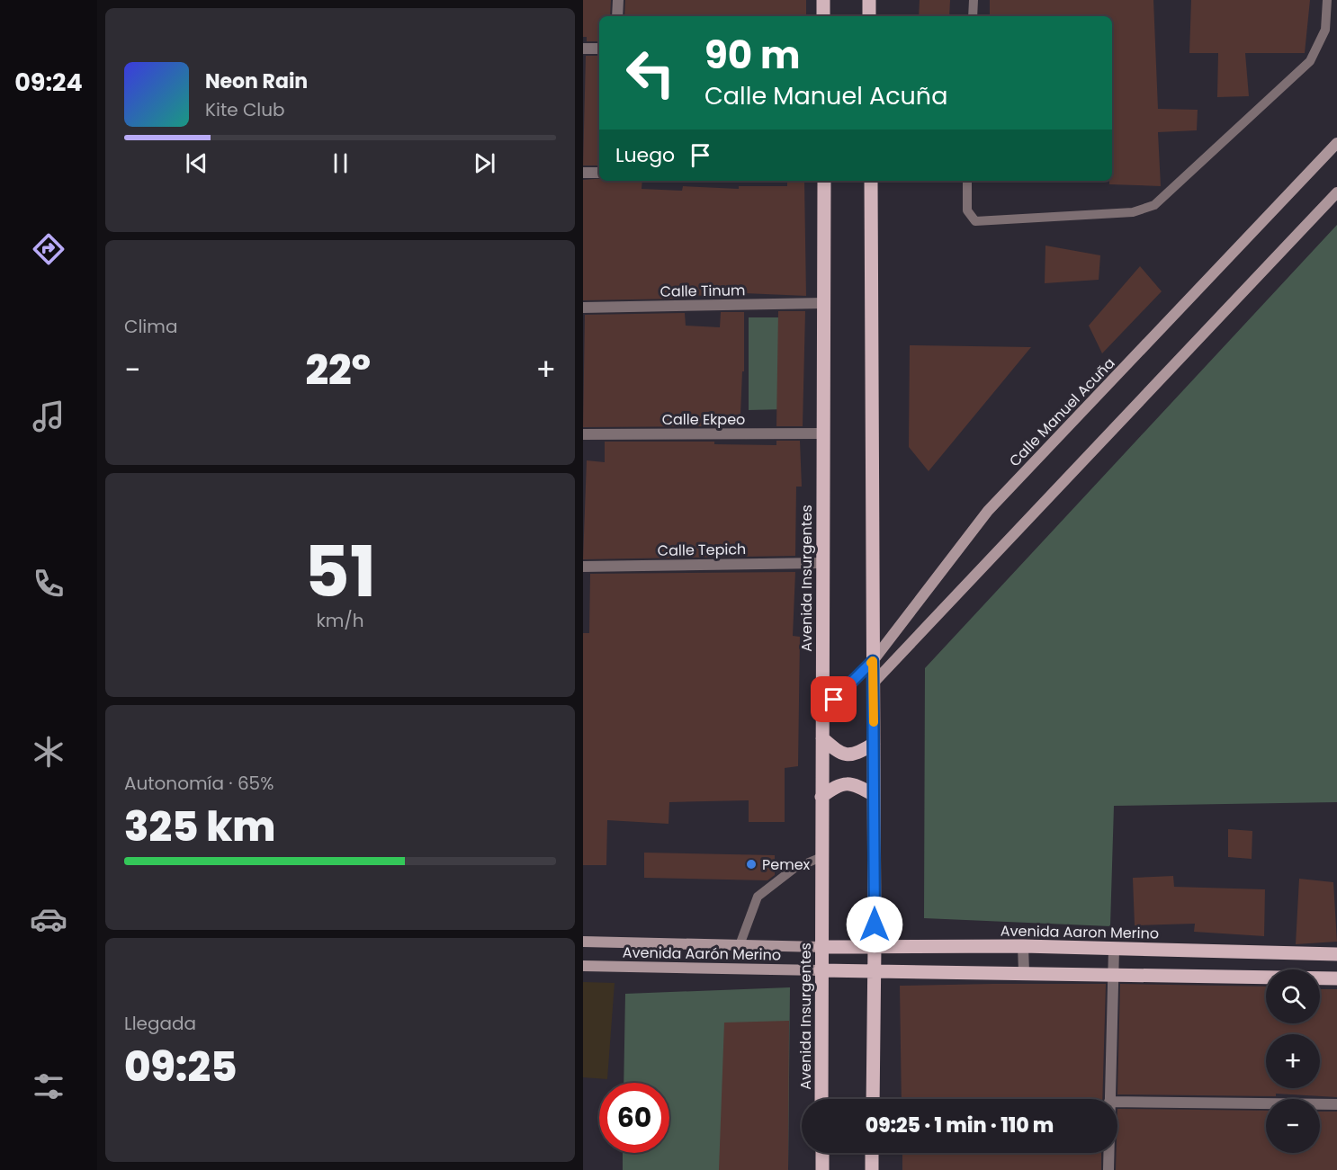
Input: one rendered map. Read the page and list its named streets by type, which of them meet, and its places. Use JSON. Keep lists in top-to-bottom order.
{
  "streets": {
    "main road": [
      "Calle Manuel Acuña",
      "Avenida Insurgentes",
      "Avenida Aaron Merino",
      "Avenida Aarón Merino"
    ],
    "street": ["Calle Tinum", "Calle Ekpeo", "Calle Tepich"]
  },
  "crossings": [
    ["Calle Tinum", "Avenida Insurgentes"],
    ["Calle Manuel Acuña", "Avenida Insurgentes"],
    ["Calle Ekpeo", "Avenida Insurgentes"],
    ["Calle Tepich", "Avenida Insurgentes"],
    ["Avenida Insurgentes", "Avenida Aaron Merino"],
    ["Avenida Insurgentes", "Avenida Aarón Merino"],
    ["Avenida Aaron Merino", "Avenida Aarón Merino"]
  ],
  "places": ["Pemex"],
  "page": {
    "tabs": "09:24",
    "turn": ["90 m", "Calle Manuel Acuña"],
    "song": ["Neon Rain", "Kite Club"],
    "then": "Luego",
    "tile": [
      "Clima",
      ["51", "km/h"],
      ["Autonomía · 65%", "325 km"],
      ["Llegada", "09:25"]
    ],
    "heat": ["−", "22°", "+"],
    "map_buttons": ["+", "−"],
    "limit": "60",
    "trip": "09:25 · 1 min · 110 m"
  }
}
